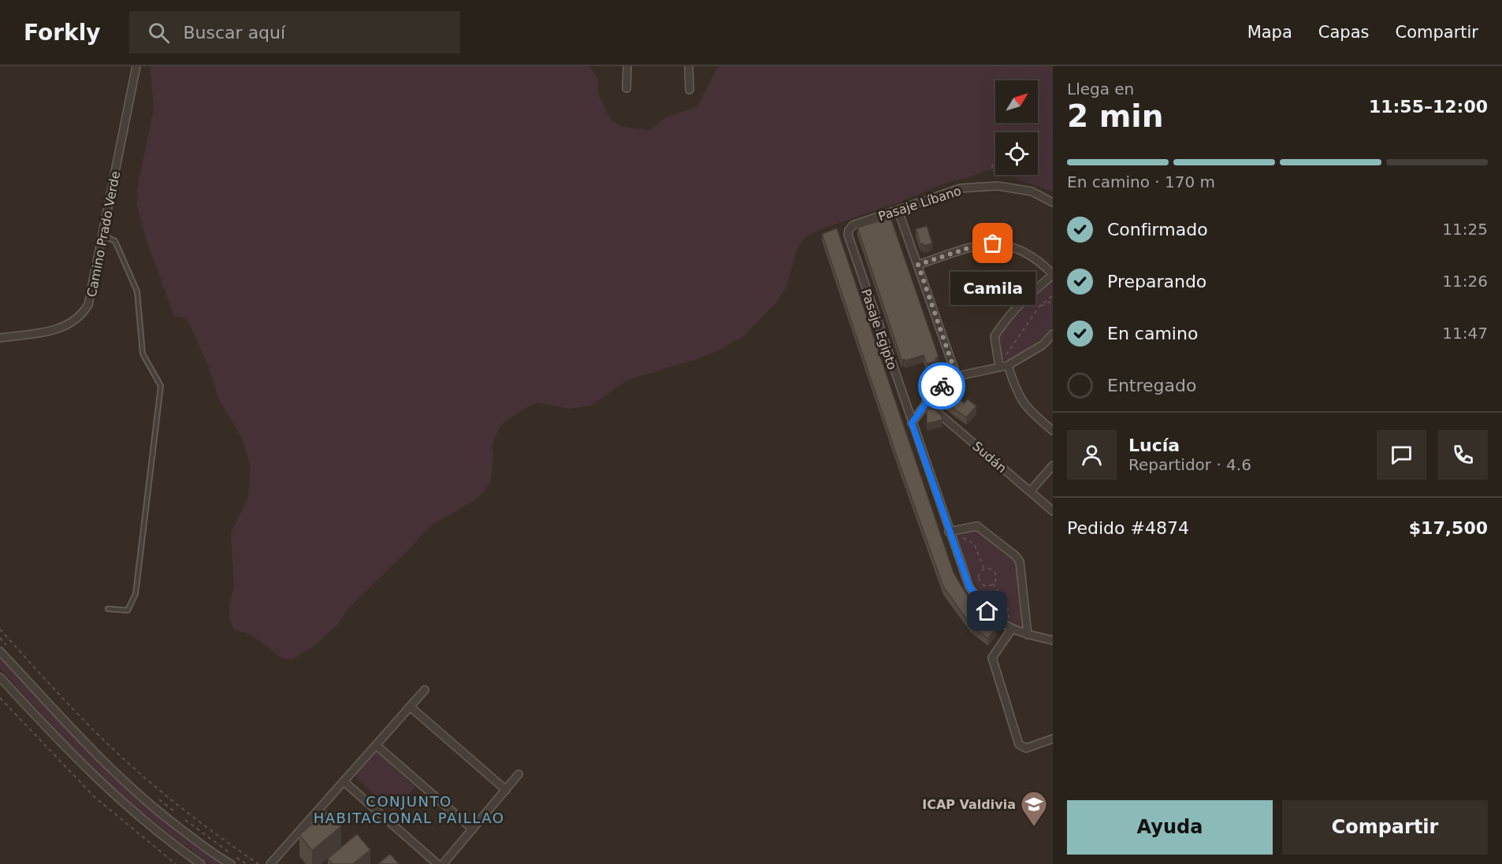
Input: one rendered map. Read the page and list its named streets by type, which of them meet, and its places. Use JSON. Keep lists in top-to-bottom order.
{
  "streets": {
    "street": [
      "Pasaje Líbano",
      "Camino Prado Verde",
      "Pasaje Egipto",
      "Sudán"
    ]
  },
  "crossings": [
    ["Pasaje Líbano", "Pasaje Egipto"]
  ],
  "districts": ["CONJUNTO HABITACIONAL PAILLAO"],
  "places": {
    "other": ["Camila"],
    "school or university": ["ICAP Valdivia"]
  },
  "north": "top right",
  "page": {
    "header": "Forkly",
    "search": "Buscar aquí",
    "nav": ["Mapa", "Capas", "Compartir"],
    "heading": ["2 min", "Llega en", "11:55–12:00"],
    "panel": [
      "Lucía",
      "Repartidor · 4.6",
      "Pedido #4874",
      "$17,500"
    ],
    "bar": "En camino · 170 m",
    "list": [
      ["Confirmado", "11:25"],
      ["Preparando", "11:26"],
      ["En camino", "11:47"],
      "Entregado"
    ],
    "bubble": "Camila",
    "buttons": ["Ayuda", "Compartir"]
  }
}
